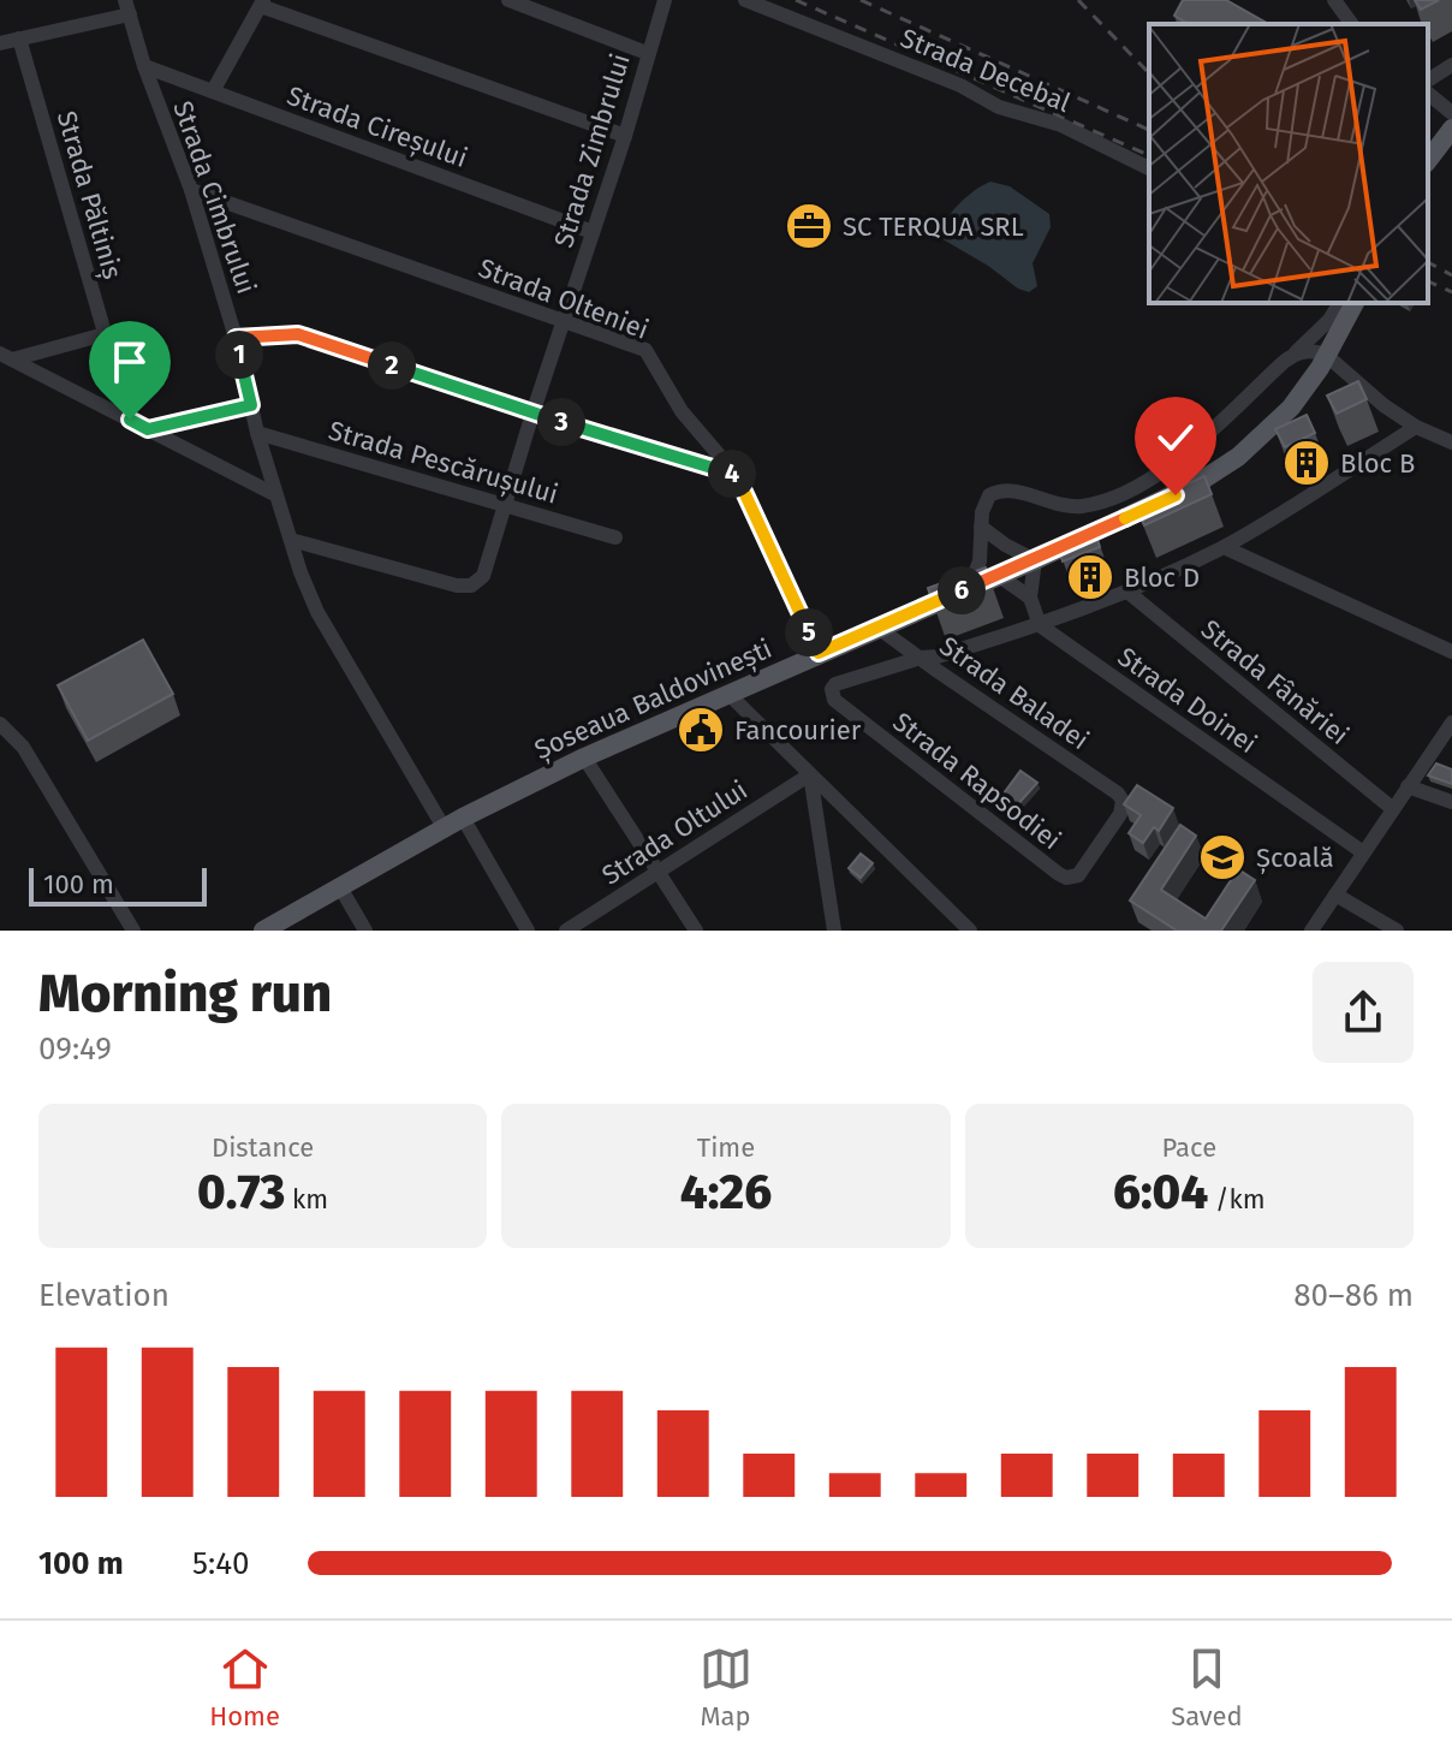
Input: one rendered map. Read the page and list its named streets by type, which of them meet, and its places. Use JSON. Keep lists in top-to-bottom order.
{
  "streets": {
    "main road": ["Șoseaua Baldovinești"],
    "street": [
      "Strada Decebal",
      "Strada Cireșului",
      "Strada Zimbrului",
      "Strada Păltiniș",
      "Strada Cimbrului",
      "Strada Olteniei",
      "Strada Pescărușului",
      "Strada Fânăriei",
      "Strada Baladei",
      "Strada Doinei",
      "Strada Rapsodiei",
      "Strada Oltului"
    ]
  },
  "crossings": [
    ["Strada Cireșului", "Strada Zimbrului"],
    ["Strada Cireșului", "Strada Cimbrului"],
    ["Strada Zimbrului", "Strada Cimbrului"],
    ["Strada Zimbrului", "Strada Olteniei"],
    ["Strada Zimbrului", "Strada Pescărușului"],
    ["Strada Cimbrului", "Strada Olteniei"],
    ["Strada Cimbrului", "Strada Pescărușului"],
    ["Strada Cimbrului", "Șoseaua Baldovinești"],
    ["Strada Olteniei", "Șoseaua Baldovinești"],
    ["Strada Baladei", "Șoseaua Baldovinești"],
    ["Strada Baladei", "Strada Rapsodiei"]
  ],
  "places": {
    "office": ["SC TERQUA SRL"],
    "building": ["Bloc B", "Bloc D"],
    "public building": ["Fancourier"],
    "school or university": ["Școală"]
  },
  "scale_bar": "100 m",
  "page": {
    "pins": [
      "1",
      "2",
      "3",
      "4",
      "6",
      "5"
    ],
    "scale": "100 m",
    "heading": ["Morning run", "09:49"],
    "stats": [
      ["Distance", "0.73 km"],
      ["Time", "4:26"],
      ["Pace", "6:04 /km"]
    ],
    "chart": ["Elevation", "80–86 m"],
    "list": [
      {
        "name": "100 m",
        "note": "5:40"
      }
    ],
    "tabs": ["Home", "Map", "Saved"]
  }
}
